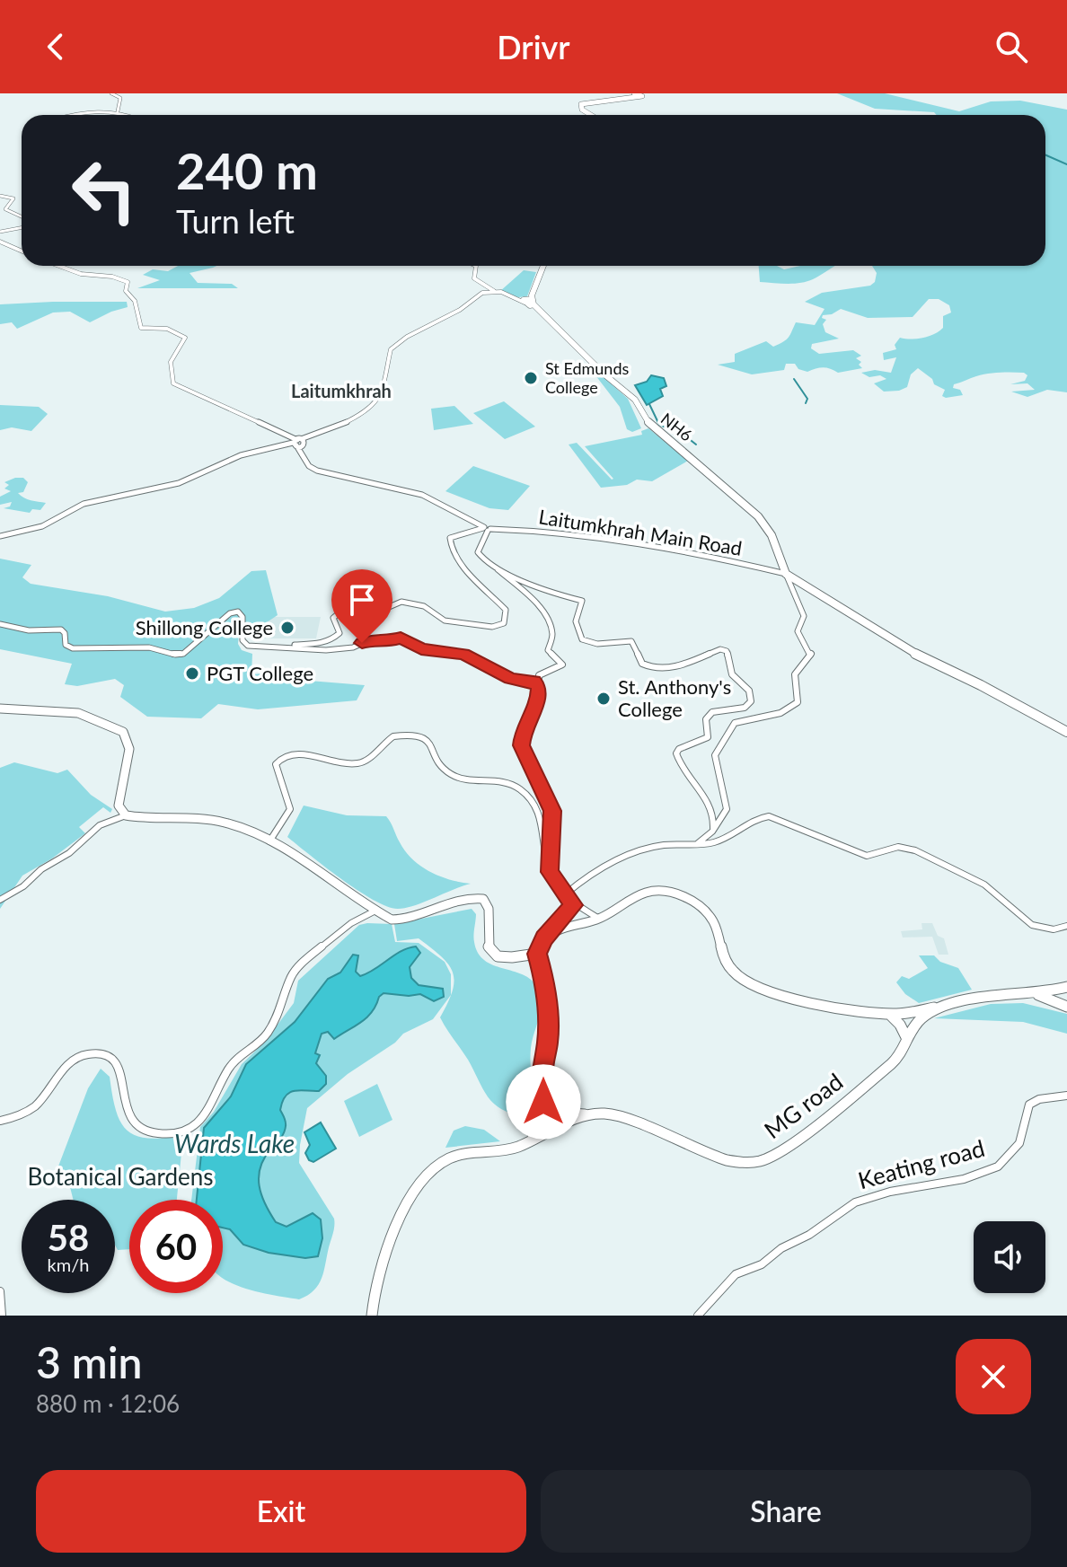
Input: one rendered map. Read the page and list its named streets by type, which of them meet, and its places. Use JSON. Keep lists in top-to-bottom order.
{
  "streets": {
    "highway": ["NH6"],
    "main road": ["MG road"],
    "street": ["Laitumkhrah Main Road", "Keating road"]
  },
  "crossings": [
    ["NH6", "Laitumkhrah Main Road"]
  ],
  "districts": ["Laitumkhrah"],
  "water": ["Wards Lake"],
  "parks": ["Botanical Gardens"],
  "places": [
    "St Edmunds College",
    "Shillong College",
    "PGT College",
    "St. Anthony's College"
  ],
  "page": {
    "header": "Drivr",
    "turn": ["240 m", "Turn left"],
    "speed": "58 km/h",
    "limit": "60",
    "heading": ["3 min", "880 m · 12:06"],
    "buttons": ["Exit", "Share"]
  }
}
